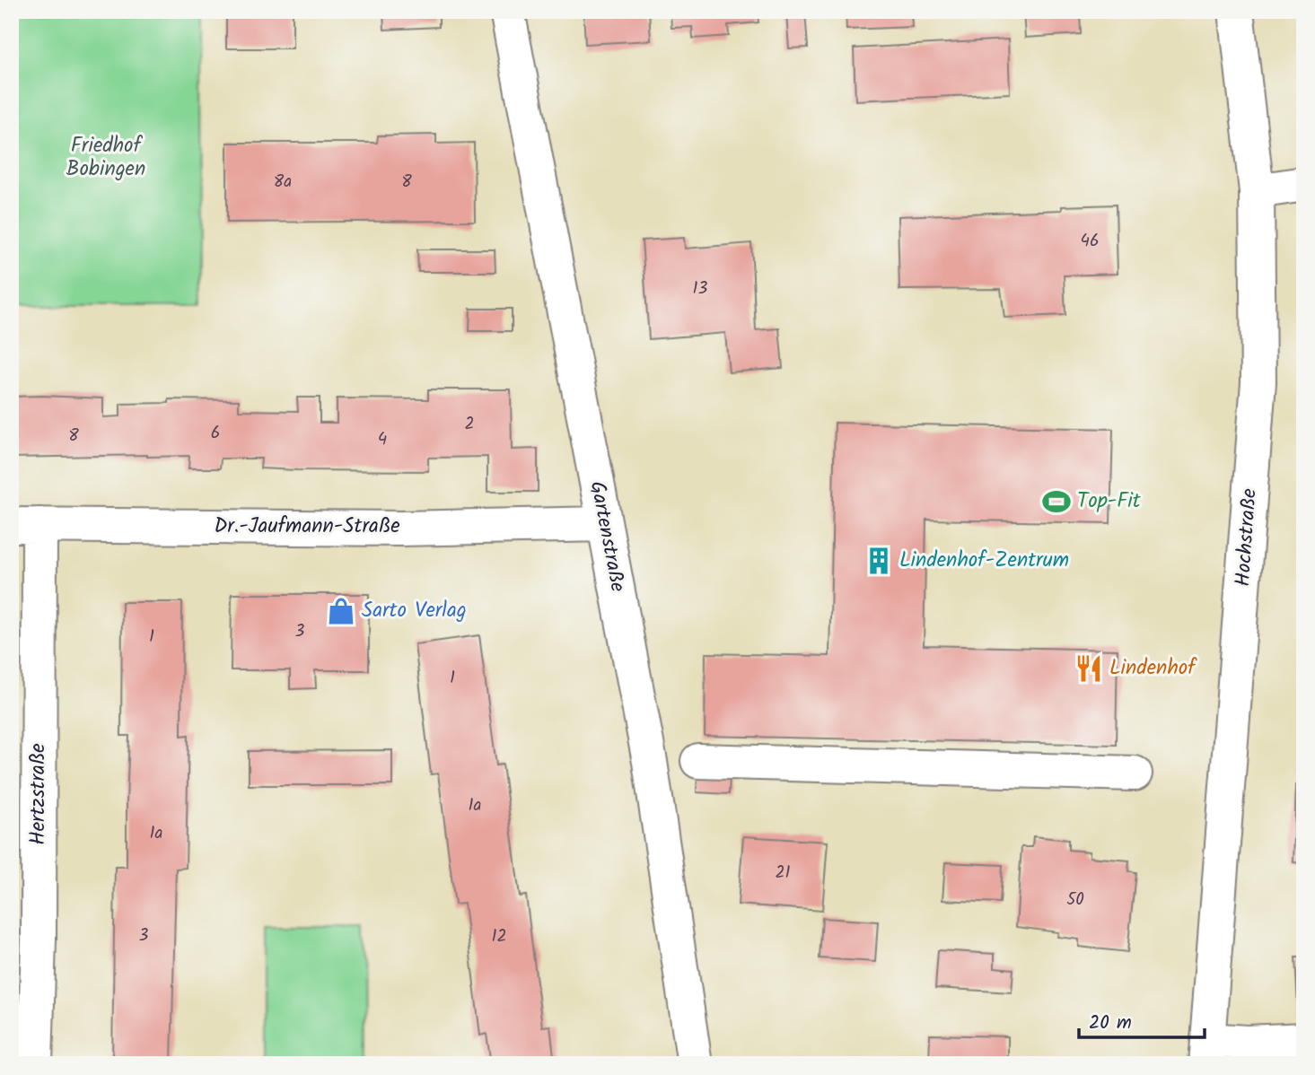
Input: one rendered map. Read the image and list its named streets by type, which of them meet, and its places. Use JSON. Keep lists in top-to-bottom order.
{
  "streets": {
    "street": [
      "Dr.-Jaufmann-Straße",
      "Gartenstraße",
      "Hochstraße",
      "Hertzstraße"
    ]
  },
  "crossings": [
    ["Dr.-Jaufmann-Straße", "Gartenstraße"],
    ["Dr.-Jaufmann-Straße", "Hertzstraße"]
  ],
  "parks": ["Friedhof Bobingen"],
  "places": {
    "sports": ["Top-Fit"],
    "building": ["Lindenhof-Zentrum"],
    "shop": ["Sarto Verlag"],
    "restaurant": ["Lindenhof"]
  },
  "house_numbers": [
    "8a",
    "8",
    "46",
    "13",
    "2",
    "6",
    "8",
    "4",
    "3",
    "1",
    "1",
    "1a",
    "1a",
    "21",
    "50",
    "3",
    "12"
  ],
  "scale_bar": "20 m"
}
